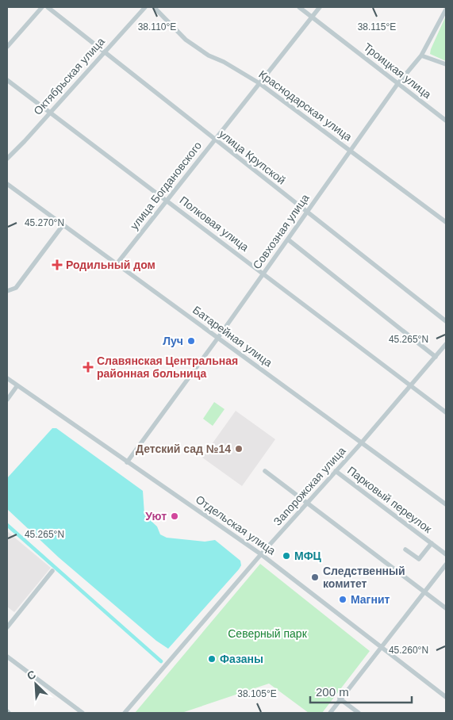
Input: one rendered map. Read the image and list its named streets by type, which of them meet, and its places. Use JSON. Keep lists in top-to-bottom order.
{
  "streets": {
    "street": [
      "Троицкая улица",
      "Октябрьская улица",
      "Краснодарская улица",
      "улица Крупской",
      "улица Богдановского",
      "Полковая улица",
      "Совхозная улица",
      "Батарейная улица",
      "Запорожская улица",
      "Парковый переулок",
      "Отдельская улица"
    ]
  },
  "crossings": [
    ["Троицкая улица", "улица Богдановского"],
    ["Троицкая улица", "Совхозная улица"],
    ["Октябрьская улица", "улица Крупской"],
    ["Октябрьская улица", "Полковая улица"],
    ["Краснодарская улица", "улица Богдановского"],
    ["Краснодарская улица", "Совхозная улица"],
    ["улица Крупской", "улица Богдановского"],
    ["улица Крупской", "Совхозная улица"],
    ["улица Богдановского", "Полковая улица"],
    ["улица Богдановского", "Батарейная улица"],
    ["Полковая улица", "Совхозная улица"],
    ["Полковая улица", "Запорожская улица"],
    ["Совхозная улица", "Батарейная улица"],
    ["Совхозная улица", "Отдельская улица"],
    ["Батарейная улица", "Запорожская улица"],
    ["Запорожская улица", "Парковый переулок"],
    ["Запорожская улица", "Отдельская улица"]
  ],
  "parks": ["Северный парк"],
  "places": {
    "health": ["Родильный дом", "Славянская Центральная районная больница"],
    "other": [
      "Луч",
      "Детский сад №14",
      "Уют",
      "МФЦ",
      "Следственный комитет",
      "Магнит",
      "Фазаны"
    ]
  },
  "scale_bar": "200 m",
  "north": "top left",
  "coordinates": [
    "38.110°E",
    "38.115°E",
    "45.270°N",
    "45.265°N",
    "45.260°N",
    "38.105°E"
  ]
}
